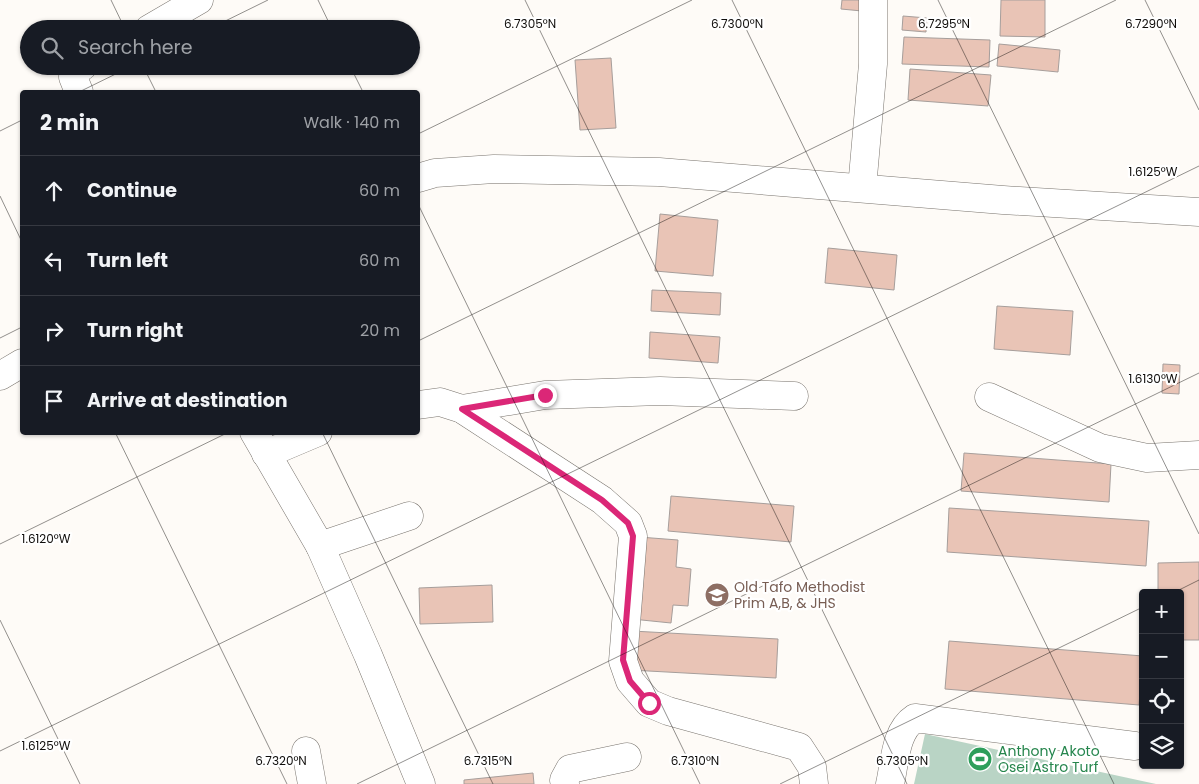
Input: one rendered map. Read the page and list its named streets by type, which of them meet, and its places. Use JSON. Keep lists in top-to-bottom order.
{
  "places": {
    "school or university": ["Old Tafo Methodist Prim A,B, & JHS"],
    "sports": ["Anthony Akoto Osei Astro Turf"]
  },
  "page": {
    "search": "Search here",
    "heading": ["2 min", "Walk · 140 m"],
    "list": [
      ["Continue", "60 m"],
      ["Turn left", "60 m"],
      ["Turn right", "20 m"],
      "Arrive at destination"
    ],
    "map_buttons": ["+", "−"]
  },
  "coordinates": [
    "6.7295°N",
    "6.7290°N",
    "6.7305°N",
    "6.7300°N",
    "1.6125°W",
    "1.6130°W",
    "1.6120°W",
    "6.7320°N",
    "6.7315°N",
    "6.7310°N"
  ]
}
